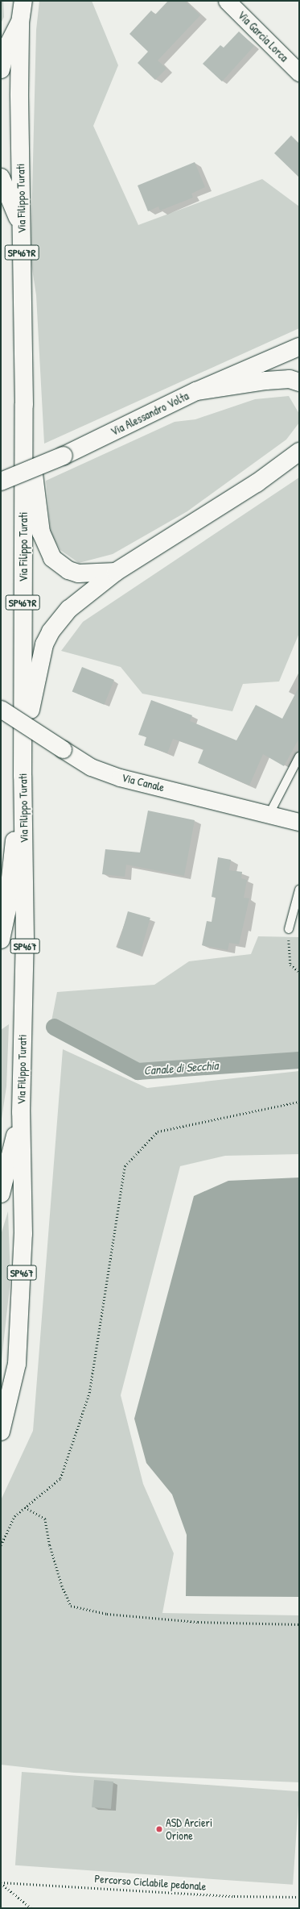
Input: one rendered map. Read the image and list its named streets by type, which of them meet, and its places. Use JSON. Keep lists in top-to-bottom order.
{
  "streets": {
    "main road": [
      "Via Filippo Turati",
      "SP467R",
      "Via Alessandro Volta",
      "SP467"
    ],
    "street": ["Via Garcia Lorca", "Via Canale"],
    "path": ["Percorso Ciclabile pedonale"]
  },
  "crossings": [
    ["Via Filippo Turati", "SP467"]
  ],
  "water": ["Canale di Secchia"],
  "places": ["ASD Arcieri Orione"]
}
